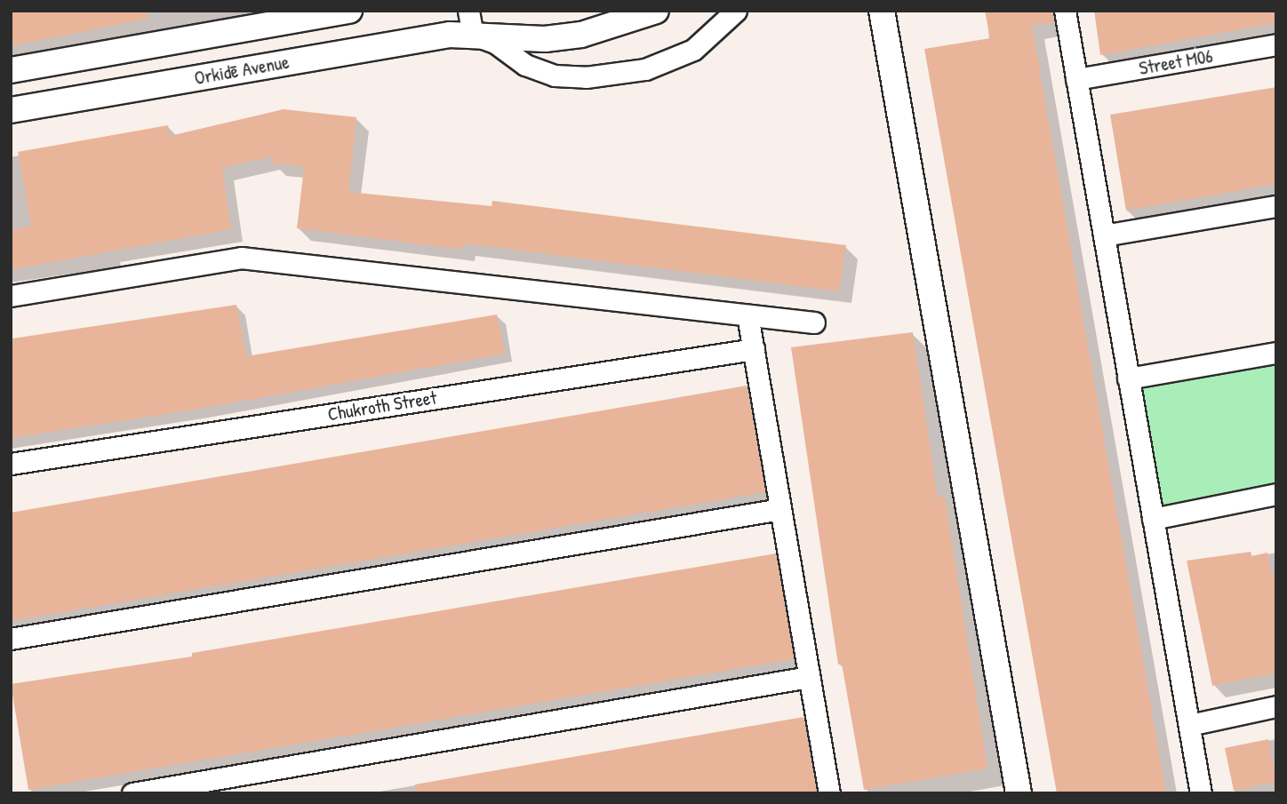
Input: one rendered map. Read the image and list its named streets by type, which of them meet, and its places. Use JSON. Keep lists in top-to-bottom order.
{
  "streets": {
    "street": ["Street M06", "Orkidē Avenue", "Chukroth Street"]
  }
}
